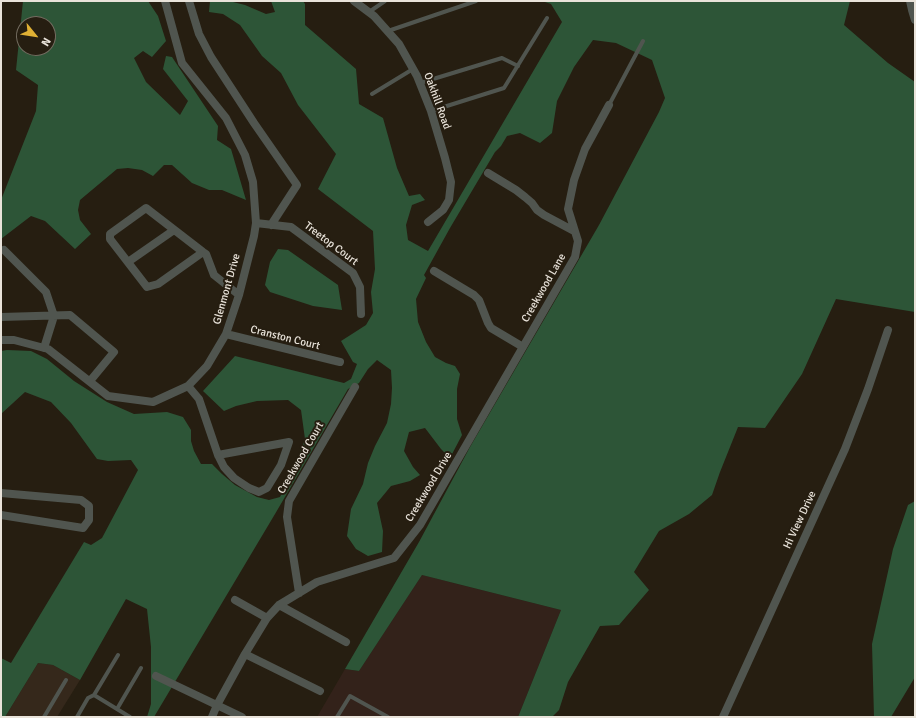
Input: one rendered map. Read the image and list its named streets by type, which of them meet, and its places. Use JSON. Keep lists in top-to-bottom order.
{
  "streets": {
    "street": [
      "Oakhill Road",
      "Treetop Court",
      "Creekwood Lane",
      "Glenmont Drive",
      "Cranston Court",
      "Creekwood Court",
      "Creekwood Drive",
      "Hi View Drive"
    ]
  },
  "crossings": [
    ["Treetop Court", "Glenmont Drive"],
    ["Creekwood Lane", "Creekwood Drive"],
    ["Glenmont Drive", "Cranston Court"],
    ["Creekwood Court", "Creekwood Drive"]
  ],
  "north": "bottom right"
}
